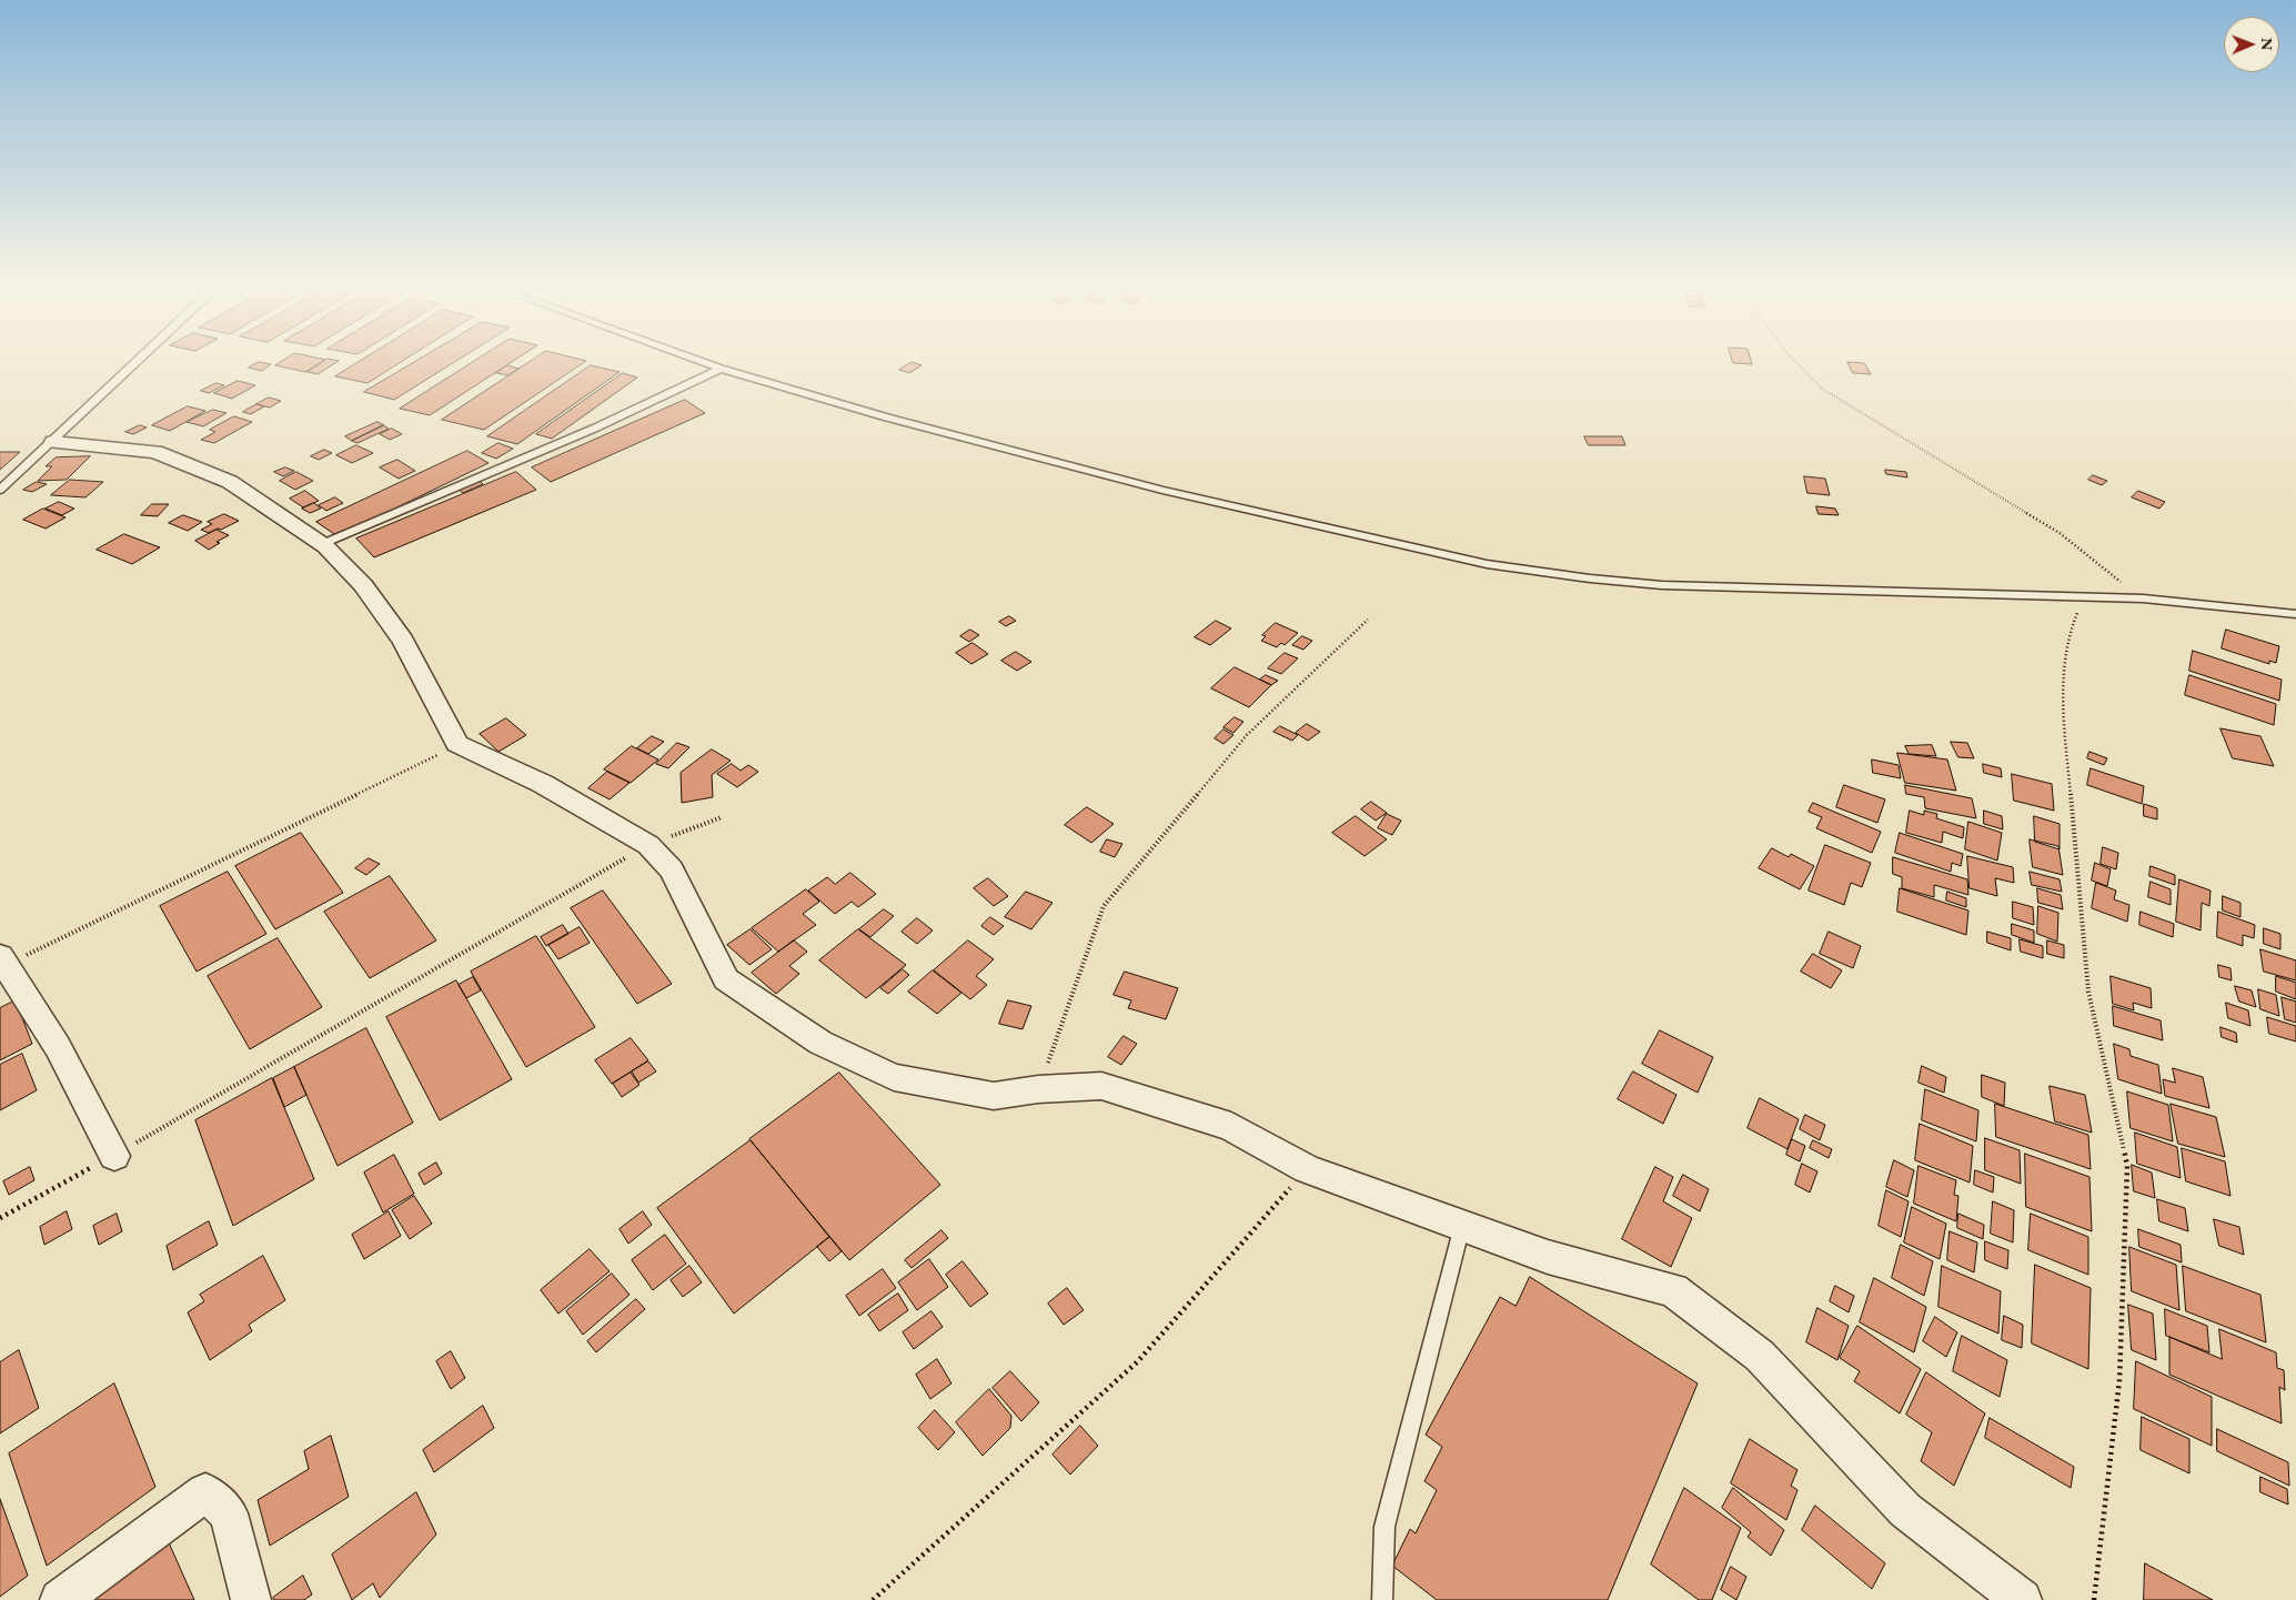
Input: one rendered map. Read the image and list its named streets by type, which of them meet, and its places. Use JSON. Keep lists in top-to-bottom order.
{
  "north": "right"
}
